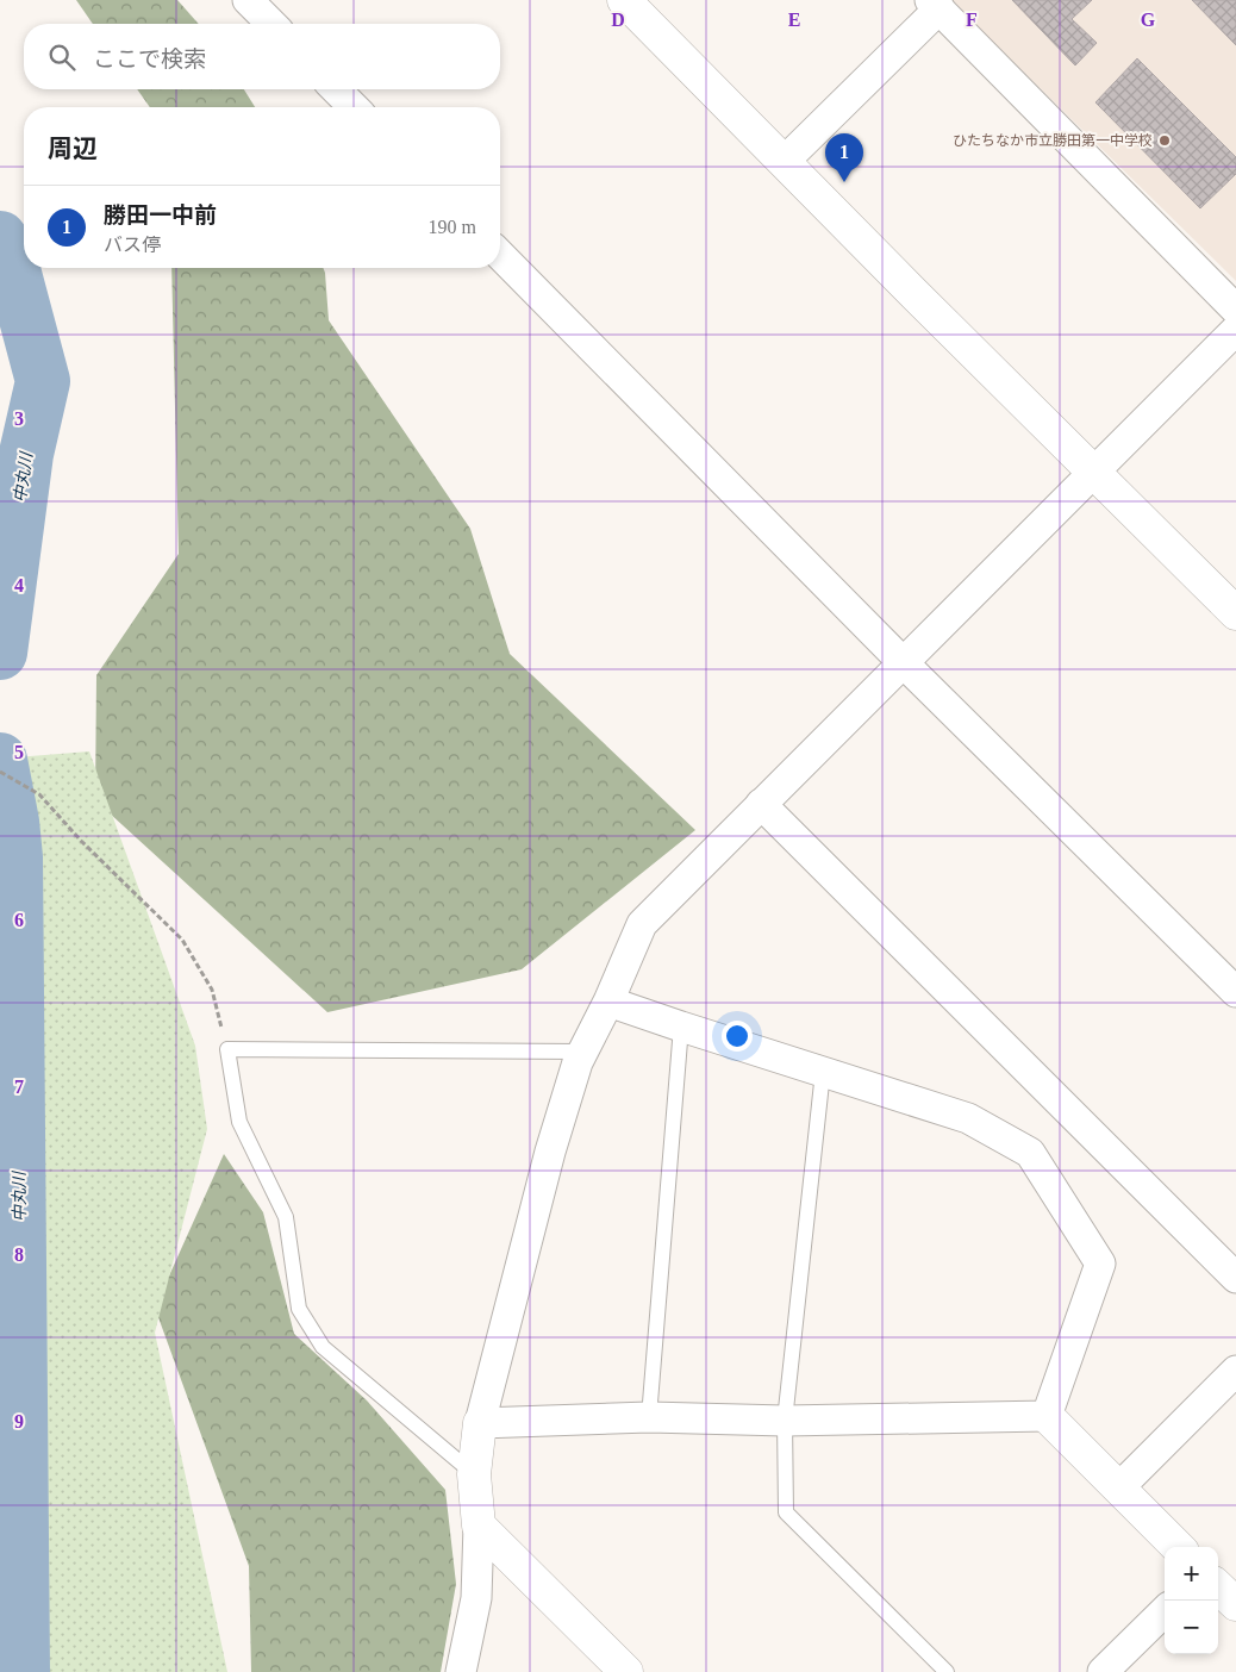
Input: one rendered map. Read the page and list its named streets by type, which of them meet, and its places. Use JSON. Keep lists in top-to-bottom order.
{
  "water": ["中丸川"],
  "places": ["ひたちなか市立勝田第一中学校"],
  "page": {
    "search": "ここで検索",
    "heading": "周辺",
    "pins": "1",
    "list": [
      {
        "mark": "1",
        "name": "勝田一中前",
        "note": "バス停",
        "value": "190 m"
      }
    ],
    "map_buttons": ["+", "−"]
  },
  "grid": {
    "columns": [
      "D",
      "E",
      "F",
      "G"
    ],
    "rows": [
      "3",
      "4",
      "5",
      "6",
      "7",
      "8",
      "9"
    ]
  }
}
